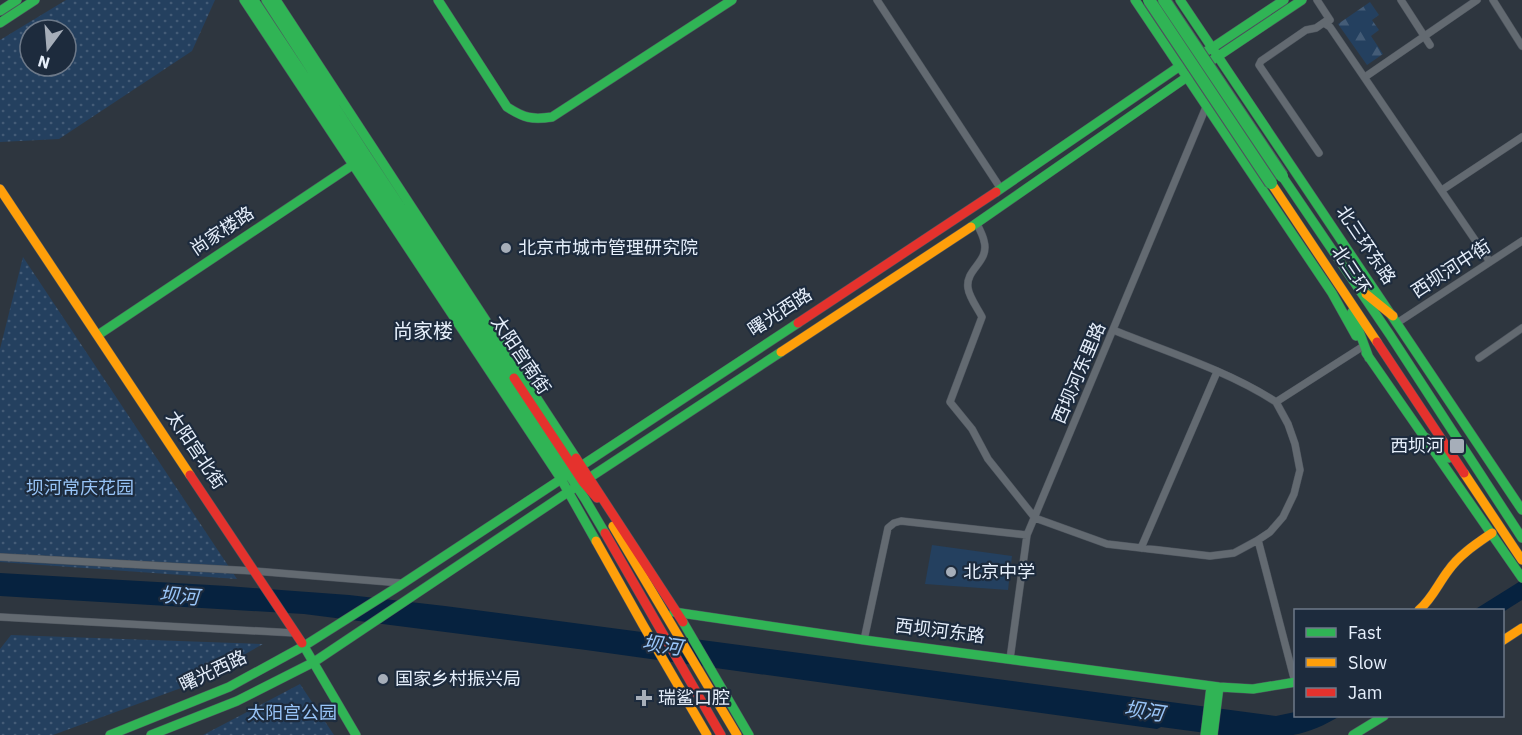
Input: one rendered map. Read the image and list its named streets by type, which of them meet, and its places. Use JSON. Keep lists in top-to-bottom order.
{
  "streets": {
    "main road": [
      "尚家楼路",
      "北三环东路",
      "北三环",
      "曙光西路",
      "太阳宫南街",
      "太阳宫北街",
      "西坝河东路"
    ],
    "street": ["西坝河中街", "西坝河东里路"]
  },
  "crossings": [
    ["尚家楼路", "太阳宫南街"],
    ["尚家楼路", "太阳宫北街"],
    ["北三环东路", "西坝河中街"],
    ["曙光西路", "太阳宫南街"],
    ["曙光西路", "太阳宫北街"],
    ["太阳宫南街", "西坝河东路"],
    ["西坝河东里路", "西坝河东路"]
  ],
  "districts": ["尚家楼"],
  "water": ["坝河"],
  "parks": ["坝河常庆花园", "太阳宫公园"],
  "places": {
    "other": ["北京市城市管理研究院", "北京中学", "国家乡村振兴局"],
    "transit": ["西坝河"],
    "health": ["瑞鲨口腔"]
  },
  "legend": ["Fast", "Slow", "Jam"],
  "north": "bottom"
}
